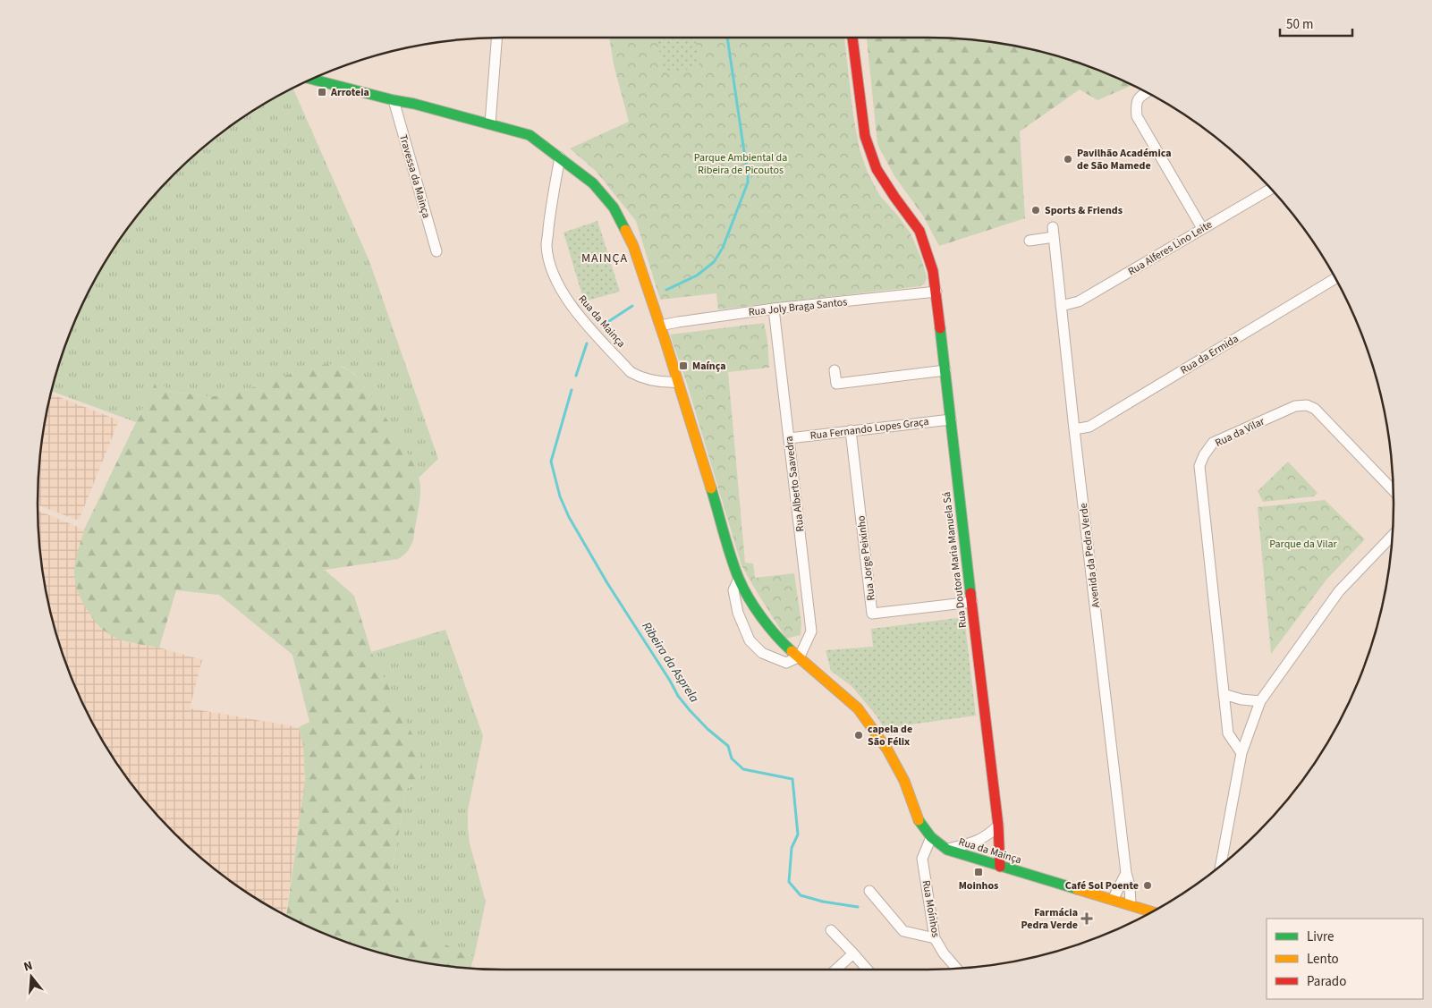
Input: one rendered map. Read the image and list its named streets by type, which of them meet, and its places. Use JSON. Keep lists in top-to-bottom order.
{
  "streets": {
    "street": [
      "Travessa da Mainça",
      "Rua Alferes Lino Leite",
      "Rua Joly Braga Santos",
      "Rua da Mainça",
      "Rua da Ermida",
      "Rua Fernando Lopes Graça",
      "Rua da Vilar",
      "Rua Alberto Saavedra",
      "Avenida da Pedra Verde",
      "Rua Jorge Peixinho",
      "Rua Doutora Maria Manuela Sá",
      "Rua Moínhos"
    ]
  },
  "crossings": [
    ["Travessa da Mainça", "Rua da Mainça"],
    ["Rua Alferes Lino Leite", "Avenida da Pedra Verde"],
    ["Rua Joly Braga Santos", "Rua da Mainça"],
    ["Rua Joly Braga Santos", "Rua Alberto Saavedra"],
    ["Rua Joly Braga Santos", "Rua Doutora Maria Manuela Sá"],
    ["Rua da Mainça", "Rua Alberto Saavedra"],
    ["Rua da Mainça", "Avenida da Pedra Verde"],
    ["Rua da Mainça", "Rua Doutora Maria Manuela Sá"],
    ["Rua da Mainça", "Rua Moínhos"],
    ["Rua da Ermida", "Avenida da Pedra Verde"],
    ["Rua Fernando Lopes Graça", "Rua Alberto Saavedra"],
    ["Rua Fernando Lopes Graça", "Rua Jorge Peixinho"],
    ["Rua Fernando Lopes Graça", "Rua Doutora Maria Manuela Sá"],
    ["Rua Jorge Peixinho", "Rua Doutora Maria Manuela Sá"]
  ],
  "districts": ["MAINÇA"],
  "water": ["Ribeira da Asprela"],
  "parks": ["Parque Ambiental da Ribeira de Picoutos", "Parque da Vilar"],
  "places": {
    "transit": ["Arroteia", "Maínça", "Moinhos"],
    "other": [
      "Pavilhão Académica de São Mamede",
      "Sports & Friends",
      "capela de São Félix",
      "Café Sol Poente"
    ],
    "health": ["Farmácia Pedra Verde"]
  },
  "legend": ["Livre", "Lento", "Parado"],
  "scale_bar": "50 m",
  "north": "top"
}
